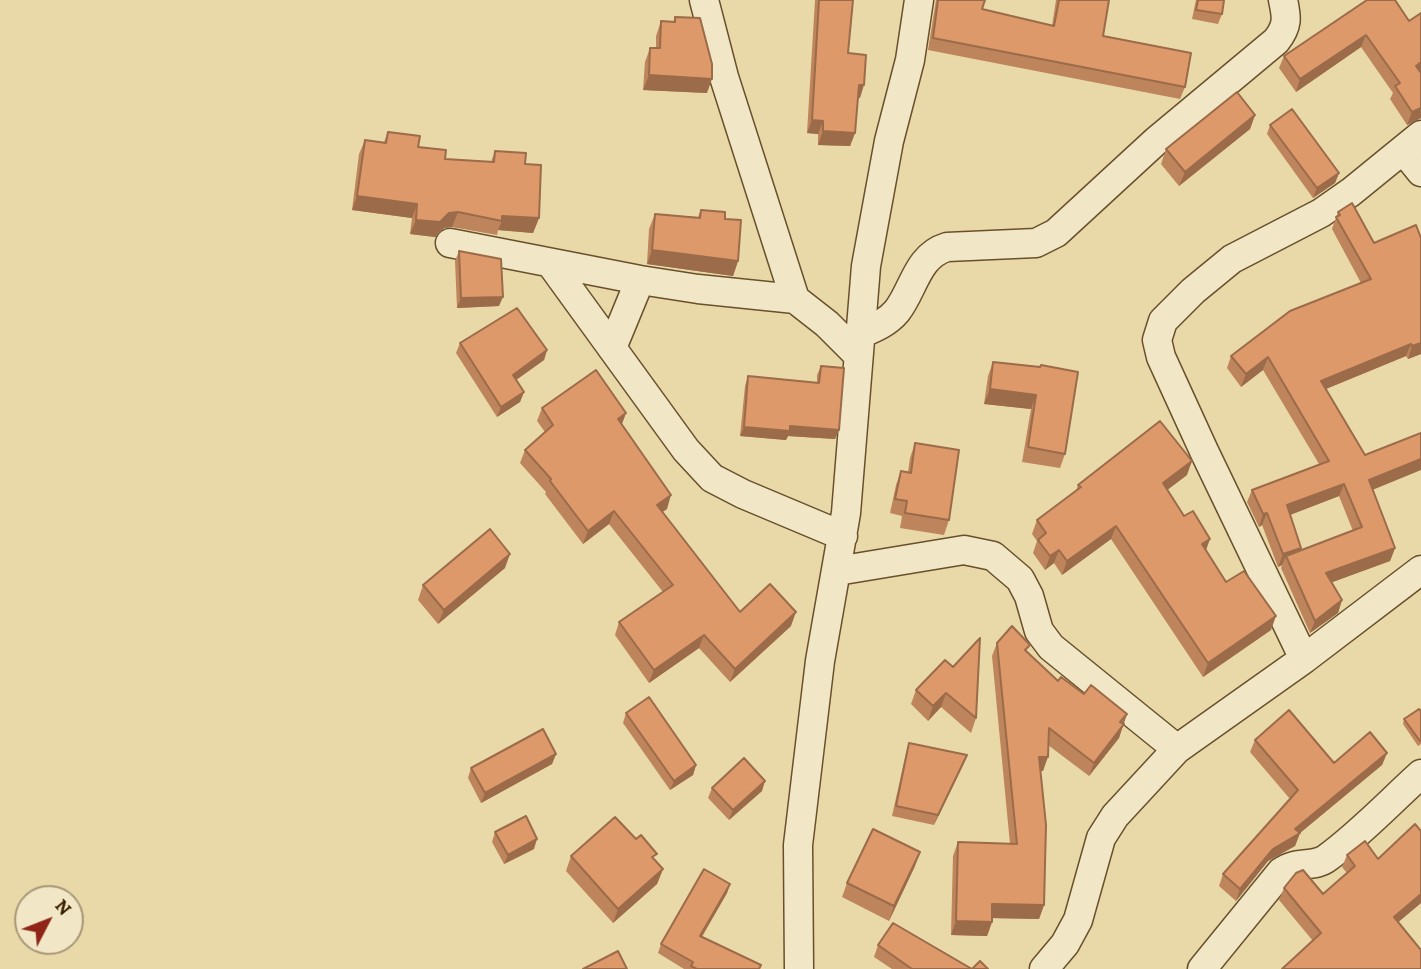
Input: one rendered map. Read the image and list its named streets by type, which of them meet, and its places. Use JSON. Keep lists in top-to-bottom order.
{
  "north": "top right"
}
